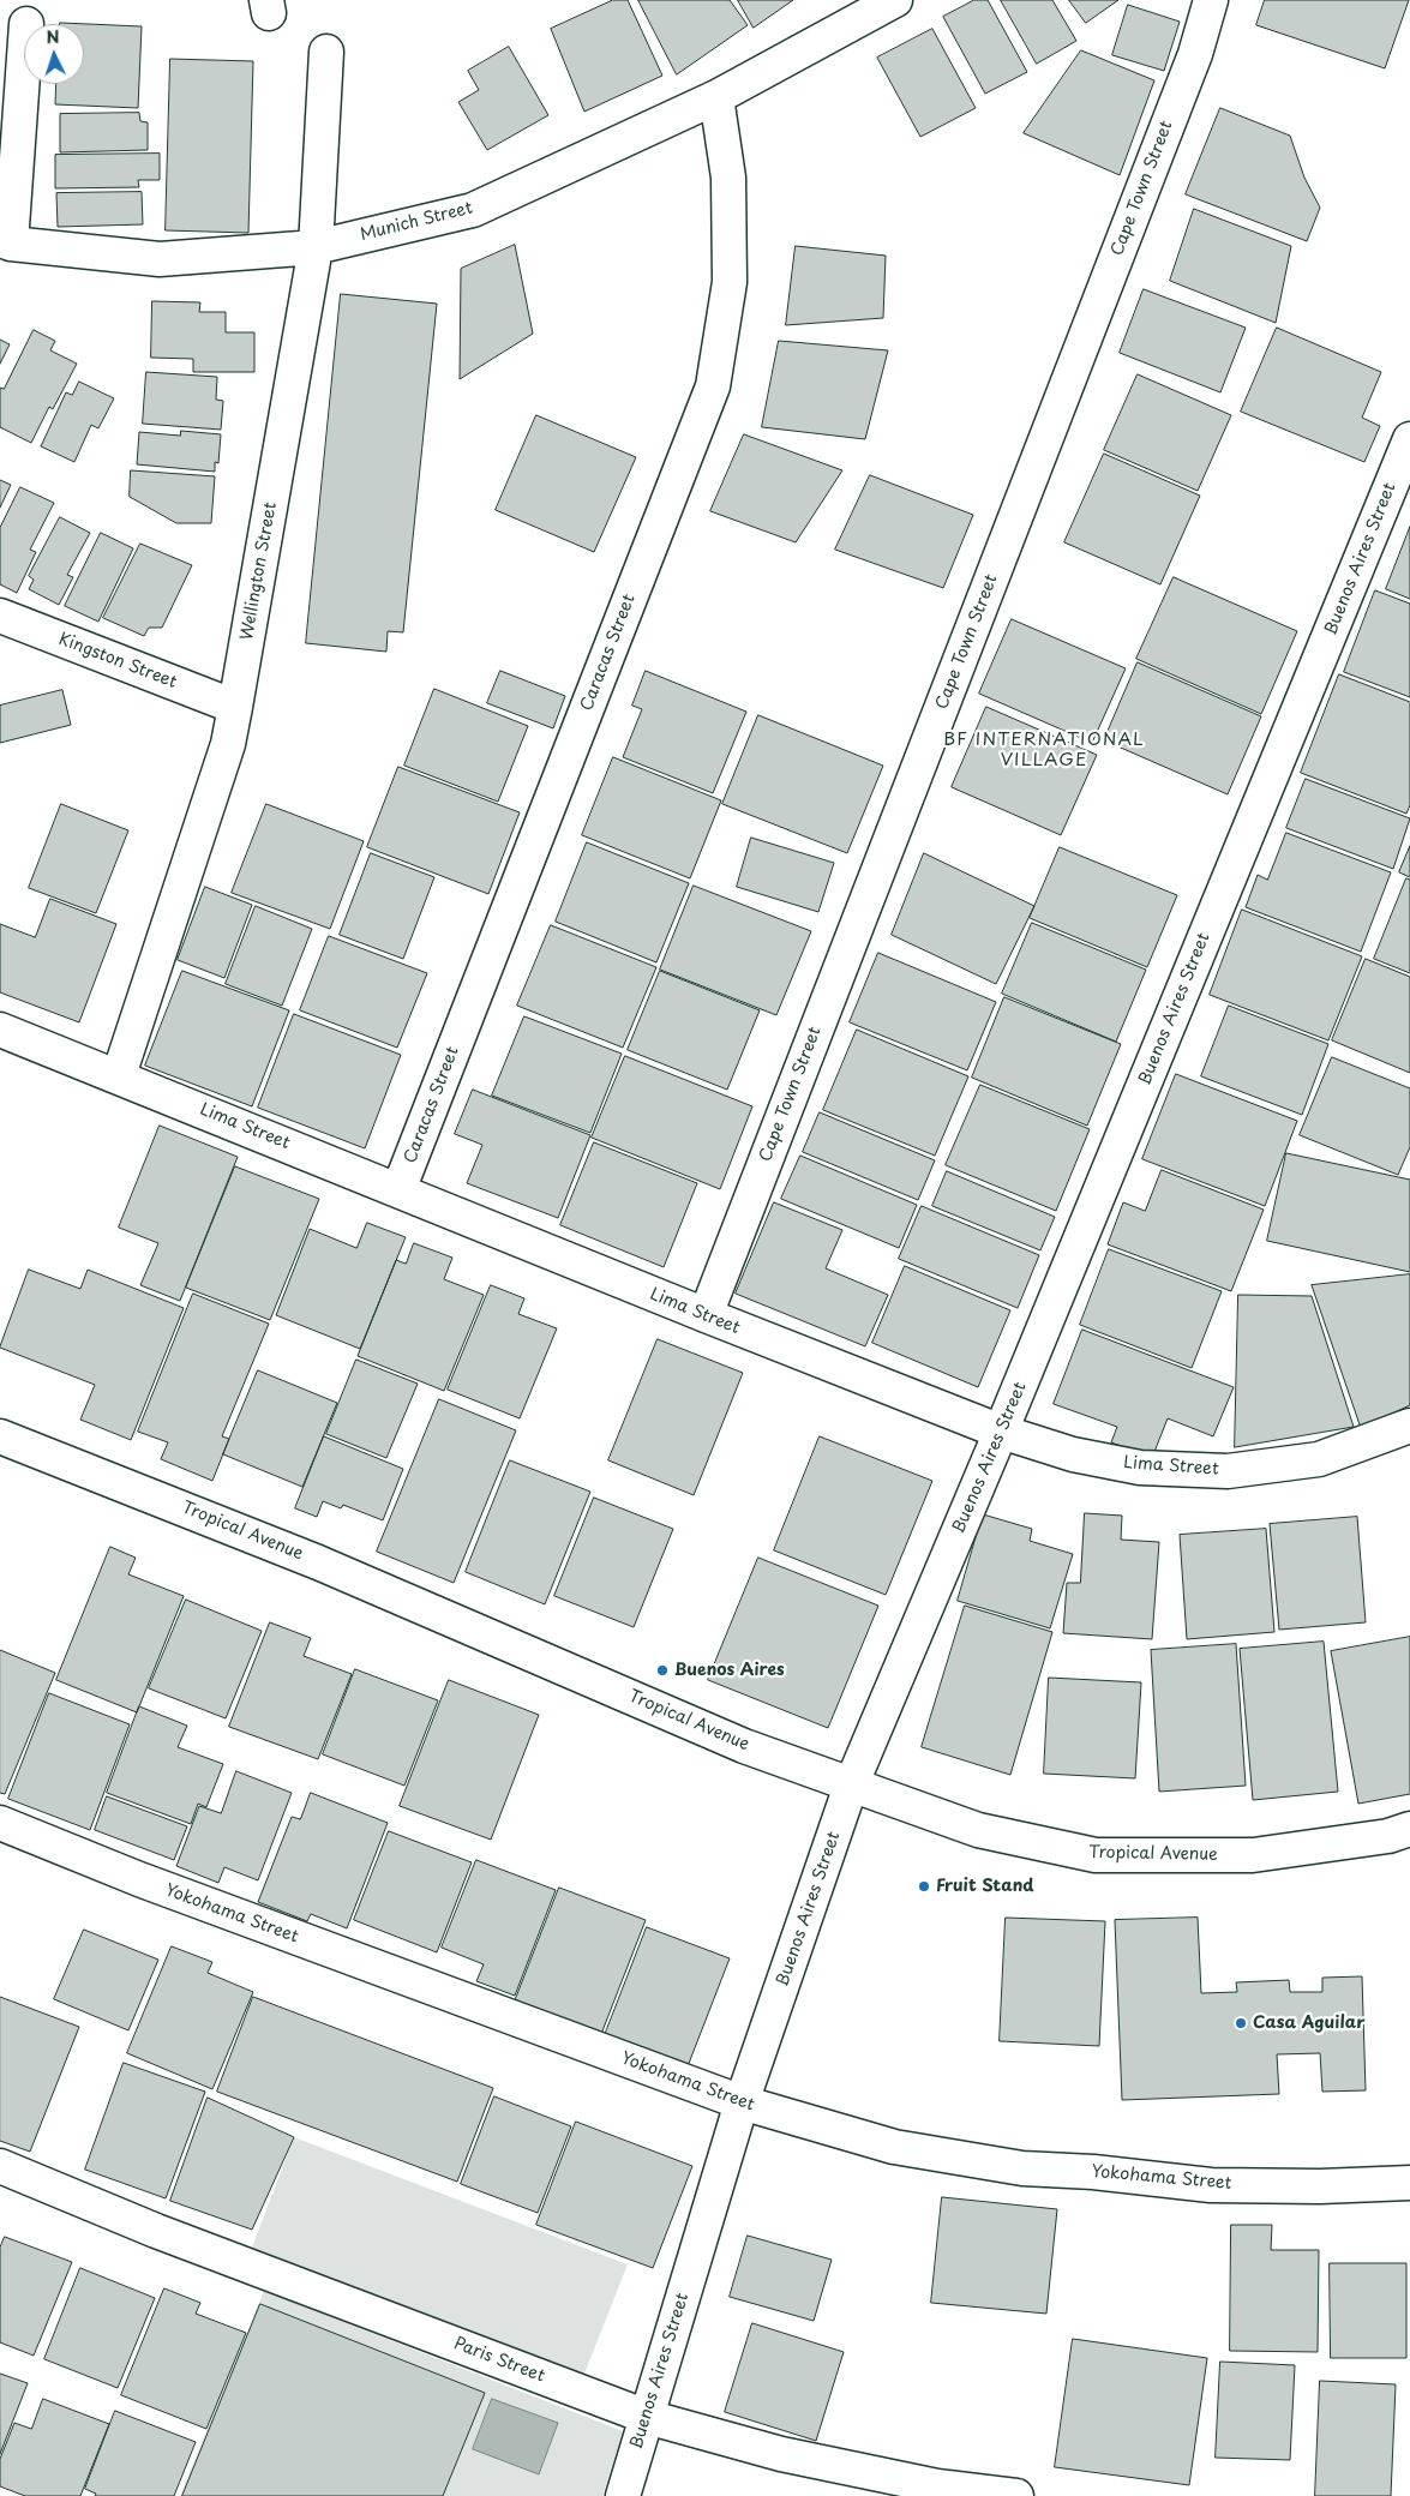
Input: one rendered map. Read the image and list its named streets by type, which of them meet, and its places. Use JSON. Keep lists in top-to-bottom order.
{
  "streets": {
    "street": [
      "Cape Town Street",
      "Munich Street",
      "Buenos Aires Street",
      "Wellington Street",
      "Caracas Street",
      "Kingston Street",
      "Lima Street",
      "Tropical Avenue",
      "Yokohama Street",
      "Paris Street"
    ]
  },
  "crossings": [
    ["Cape Town Street", "Lima Street"],
    ["Munich Street", "Wellington Street"],
    ["Munich Street", "Caracas Street"],
    ["Buenos Aires Street", "Lima Street"],
    ["Buenos Aires Street", "Tropical Avenue"],
    ["Buenos Aires Street", "Yokohama Street"],
    ["Buenos Aires Street", "Paris Street"],
    ["Wellington Street", "Kingston Street"],
    ["Wellington Street", "Lima Street"],
    ["Caracas Street", "Lima Street"]
  ],
  "districts": ["BF INTERNATIONAL VILLAGE"],
  "places": ["Buenos Aires", "Fruit Stand", "Casa Aguilar"],
  "north": "top"
}
